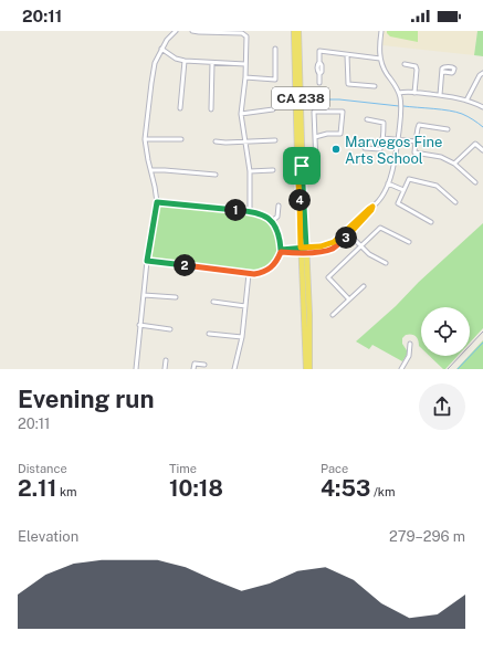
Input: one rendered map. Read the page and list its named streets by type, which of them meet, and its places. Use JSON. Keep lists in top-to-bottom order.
{
  "streets": {
    "main road": ["CA 238"]
  },
  "places": ["Marvegos Fine Arts School"],
  "page": {
    "status": "20:11",
    "pins": [
      "4",
      "1",
      "3",
      "2"
    ],
    "heading": ["Evening run", "20:11"],
    "stats": [
      ["Distance", "2.11 km"],
      ["Time", "10:18"],
      ["Pace", "4:53 /km"]
    ],
    "chart": ["Elevation", "279–296 m"]
  }
}
